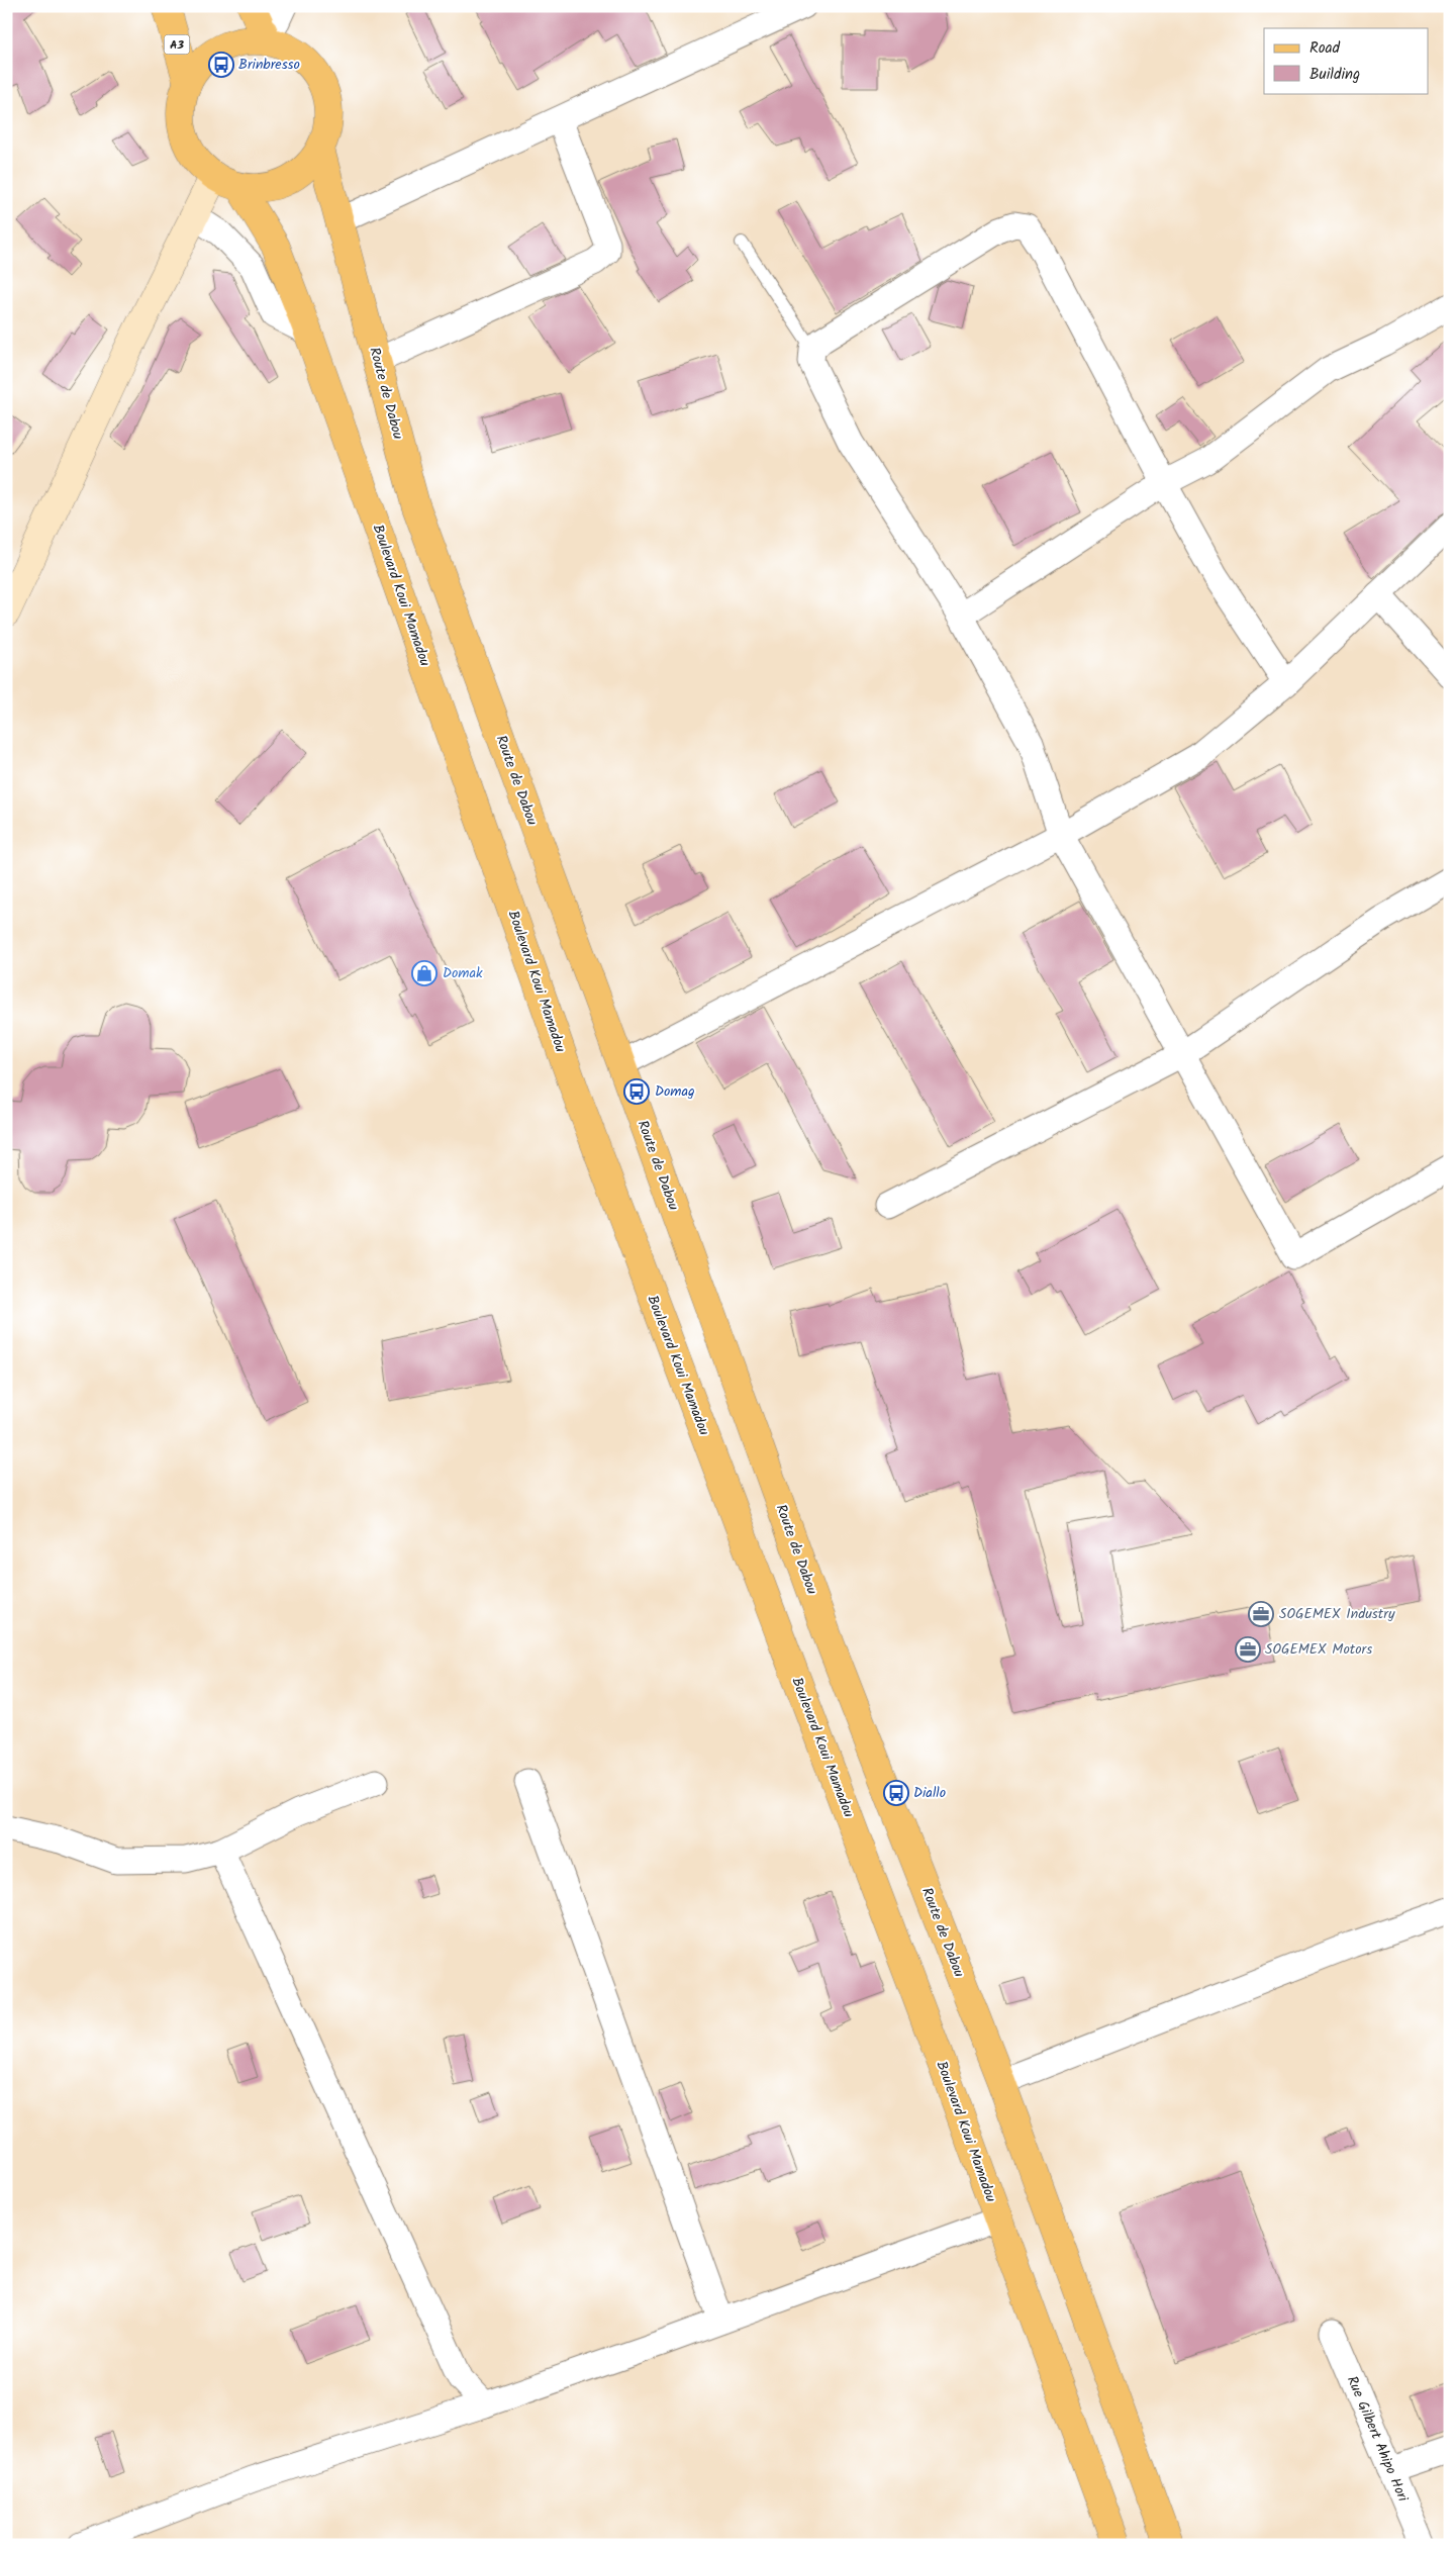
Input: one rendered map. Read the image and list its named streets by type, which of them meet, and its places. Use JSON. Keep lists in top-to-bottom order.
{
  "streets": {
    "main road": ["A3", "Route de Dabou", "Boulevard Koui Mamadou"],
    "street": ["Rue Gilbert Ahipo Hori"]
  },
  "crossings": [
    ["A3", "Route de Dabou"],
    ["A3", "Boulevard Koui Mamadou"],
    ["Route de Dabou", "Boulevard Koui Mamadou"]
  ],
  "places": {
    "bus stop": ["Brinbresso", "Domag", "Diallo"],
    "shop": ["Domak"],
    "office": ["SOGEMEX Industry", "SOGEMEX Motors"]
  },
  "legend": ["Road", "Building"]
}
